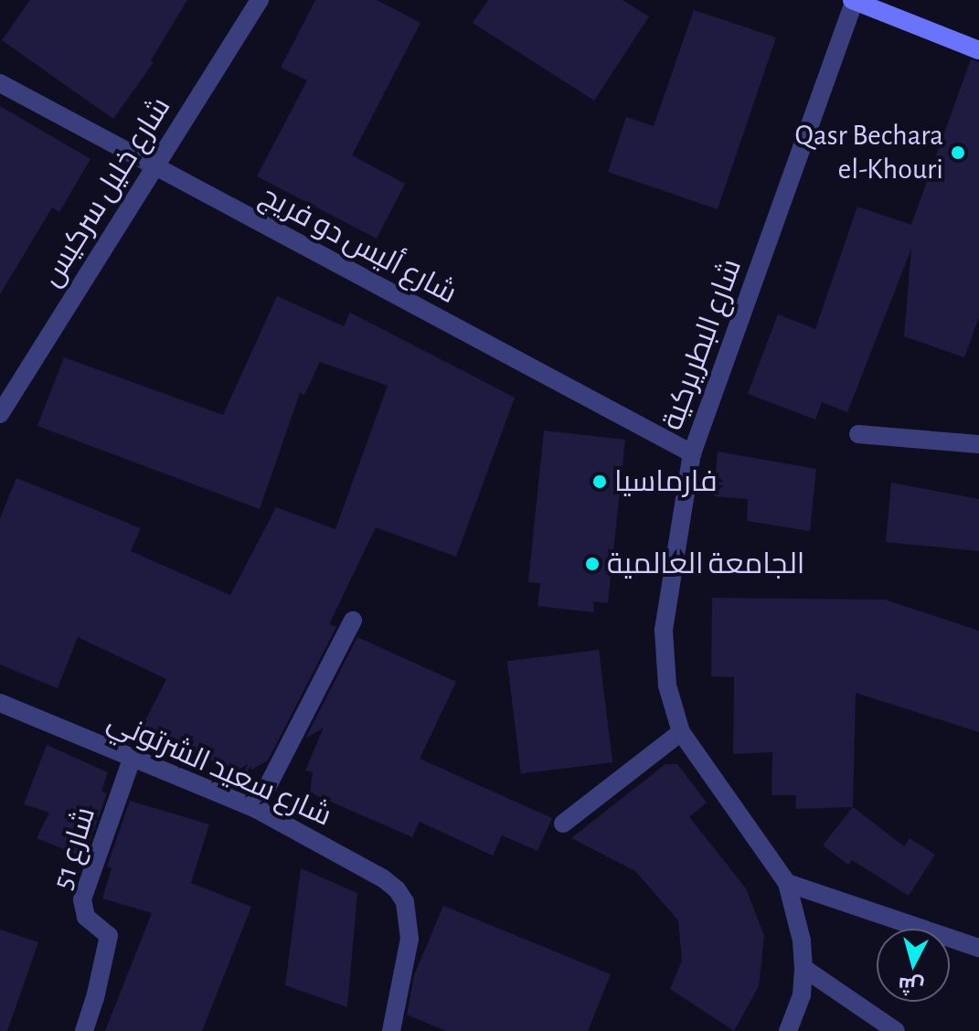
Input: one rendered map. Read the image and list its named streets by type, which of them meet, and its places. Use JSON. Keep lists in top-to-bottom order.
{
  "streets": {
    "street": [
      "شارع خليل سركيس",
      "شارع أليس دو فريج",
      "شارع البطريركية",
      "شارع سعيد الشرتوني",
      "شارع 51"
    ]
  },
  "crossings": [
    ["شارع خليل سركيس", "شارع أليس دو فريج"],
    ["شارع أليس دو فريج", "شارع البطريركية"],
    ["شارع سعيد الشرتوني", "شارع 51"]
  ],
  "places": ["Qasr Bechara el-Khouri", "فارماسيا", "الجامعة العالمية"],
  "north": "bottom"
}
